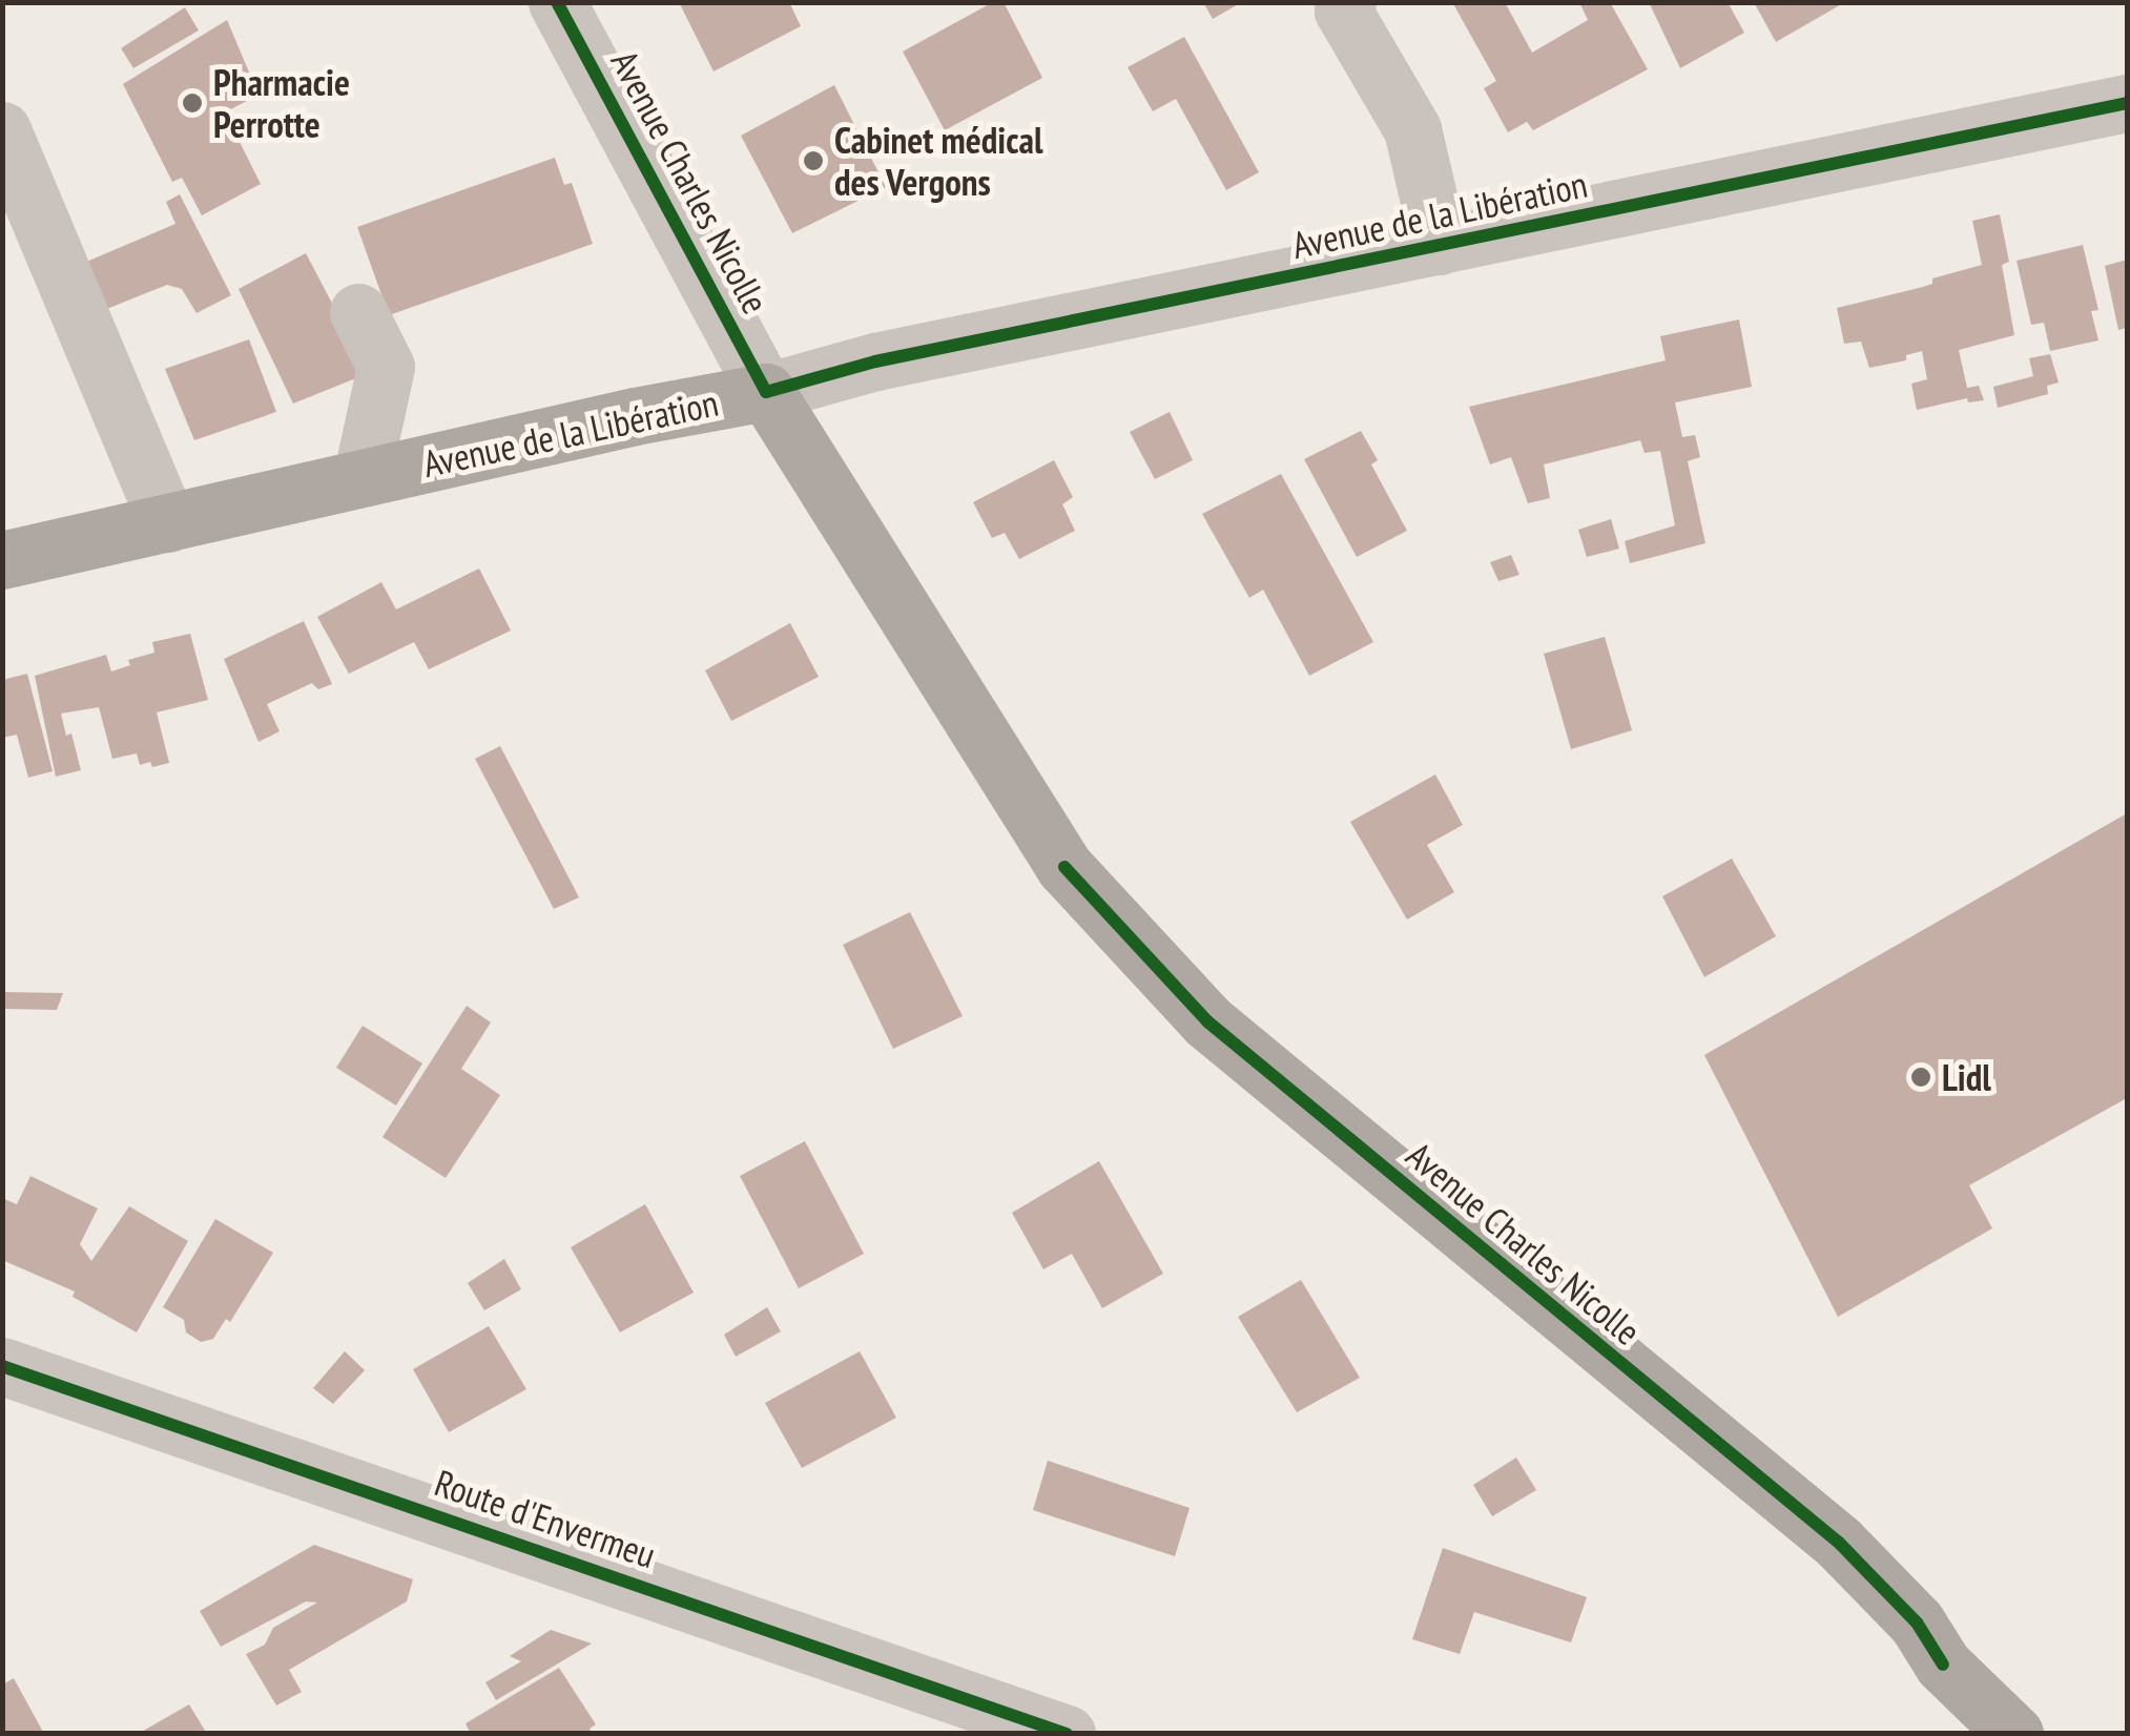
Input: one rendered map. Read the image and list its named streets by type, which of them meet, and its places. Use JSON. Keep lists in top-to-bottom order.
{
  "streets": {
    "main road": ["Avenue Charles Nicolle", "Avenue de la Libération"],
    "street": ["Route d'Envermeu"]
  },
  "crossings": [
    ["Avenue Charles Nicolle", "Avenue de la Libération"]
  ],
  "places": ["Pharmacie Perrotte", "Cabinet médical des Vergons", "Lidl"]
}
